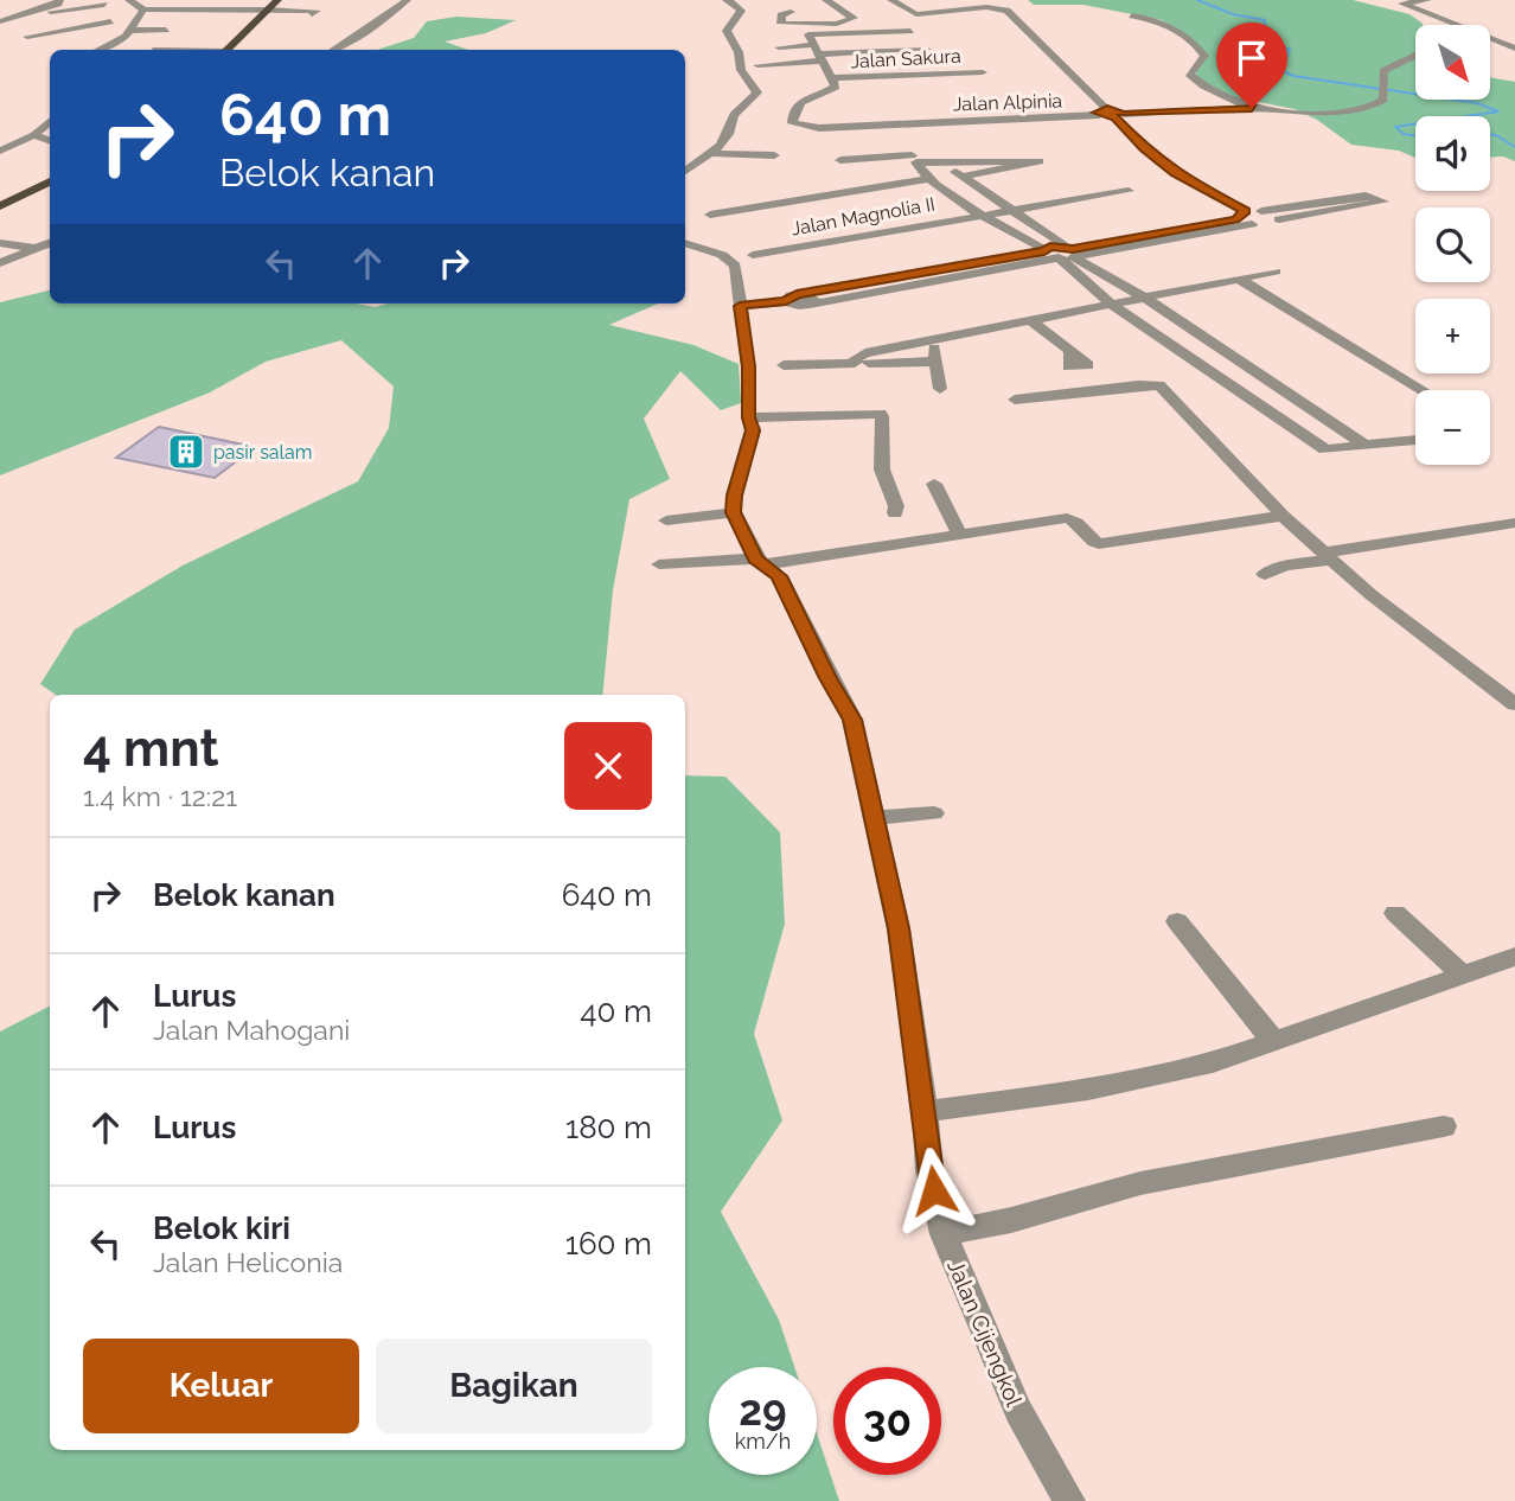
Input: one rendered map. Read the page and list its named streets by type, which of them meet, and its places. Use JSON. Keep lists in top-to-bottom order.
{
  "streets": {
    "street": [
      "Jalan Sakura",
      "Jalan Alpinia",
      "Jalan Magnolia II",
      "Jalan Cijengkol"
    ]
  },
  "crossings": [
    ["Jalan Sakura", "Jalan Alpinia"]
  ],
  "places": {
    "building": ["pasir salam"]
  },
  "north": "bottom right",
  "page": {
    "map_buttons": ["+", "−"],
    "turn": ["640 m", "Belok kanan"],
    "heading": ["4 mnt", "1.4 km · 12:21"],
    "list": [
      {
        "name": "Belok kanan",
        "value": "640 m"
      },
      {
        "name": "Lurus",
        "note": "Jalan Mahogani",
        "value": "40 m"
      },
      {
        "name": "Lurus",
        "value": "180 m"
      },
      {
        "name": "Belok kiri",
        "note": "Jalan Heliconia",
        "value": "160 m"
      }
    ],
    "buttons": ["Keluar", "Bagikan"],
    "speed": "29 km/h",
    "limit": "30"
  }
}
